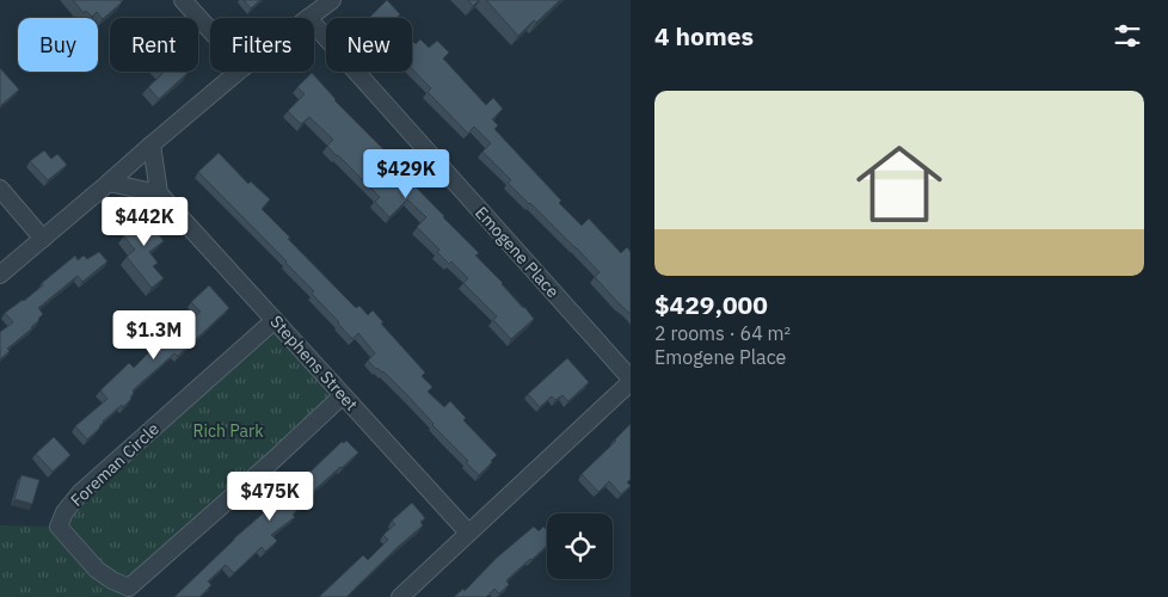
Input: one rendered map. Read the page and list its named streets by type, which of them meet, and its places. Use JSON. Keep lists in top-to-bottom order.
{
  "streets": {
    "street": ["Emogene Place", "Stephens Street", "Foreman Circle"]
  },
  "crossings": [
    ["Stephens Street", "Foreman Circle"]
  ],
  "parks": ["Rich Park"],
  "page": {
    "heading": "4 homes",
    "chip": [
      "Buy",
      "Rent",
      "Filters",
      "New"
    ],
    "list": [
      {
        "name": "$429,000",
        "note": "2 rooms · 64 m² · Emogene Place"
      }
    ],
    "price": [
      "$429K",
      "$442K",
      "$1.3M",
      "$475K"
    ]
  }
}
